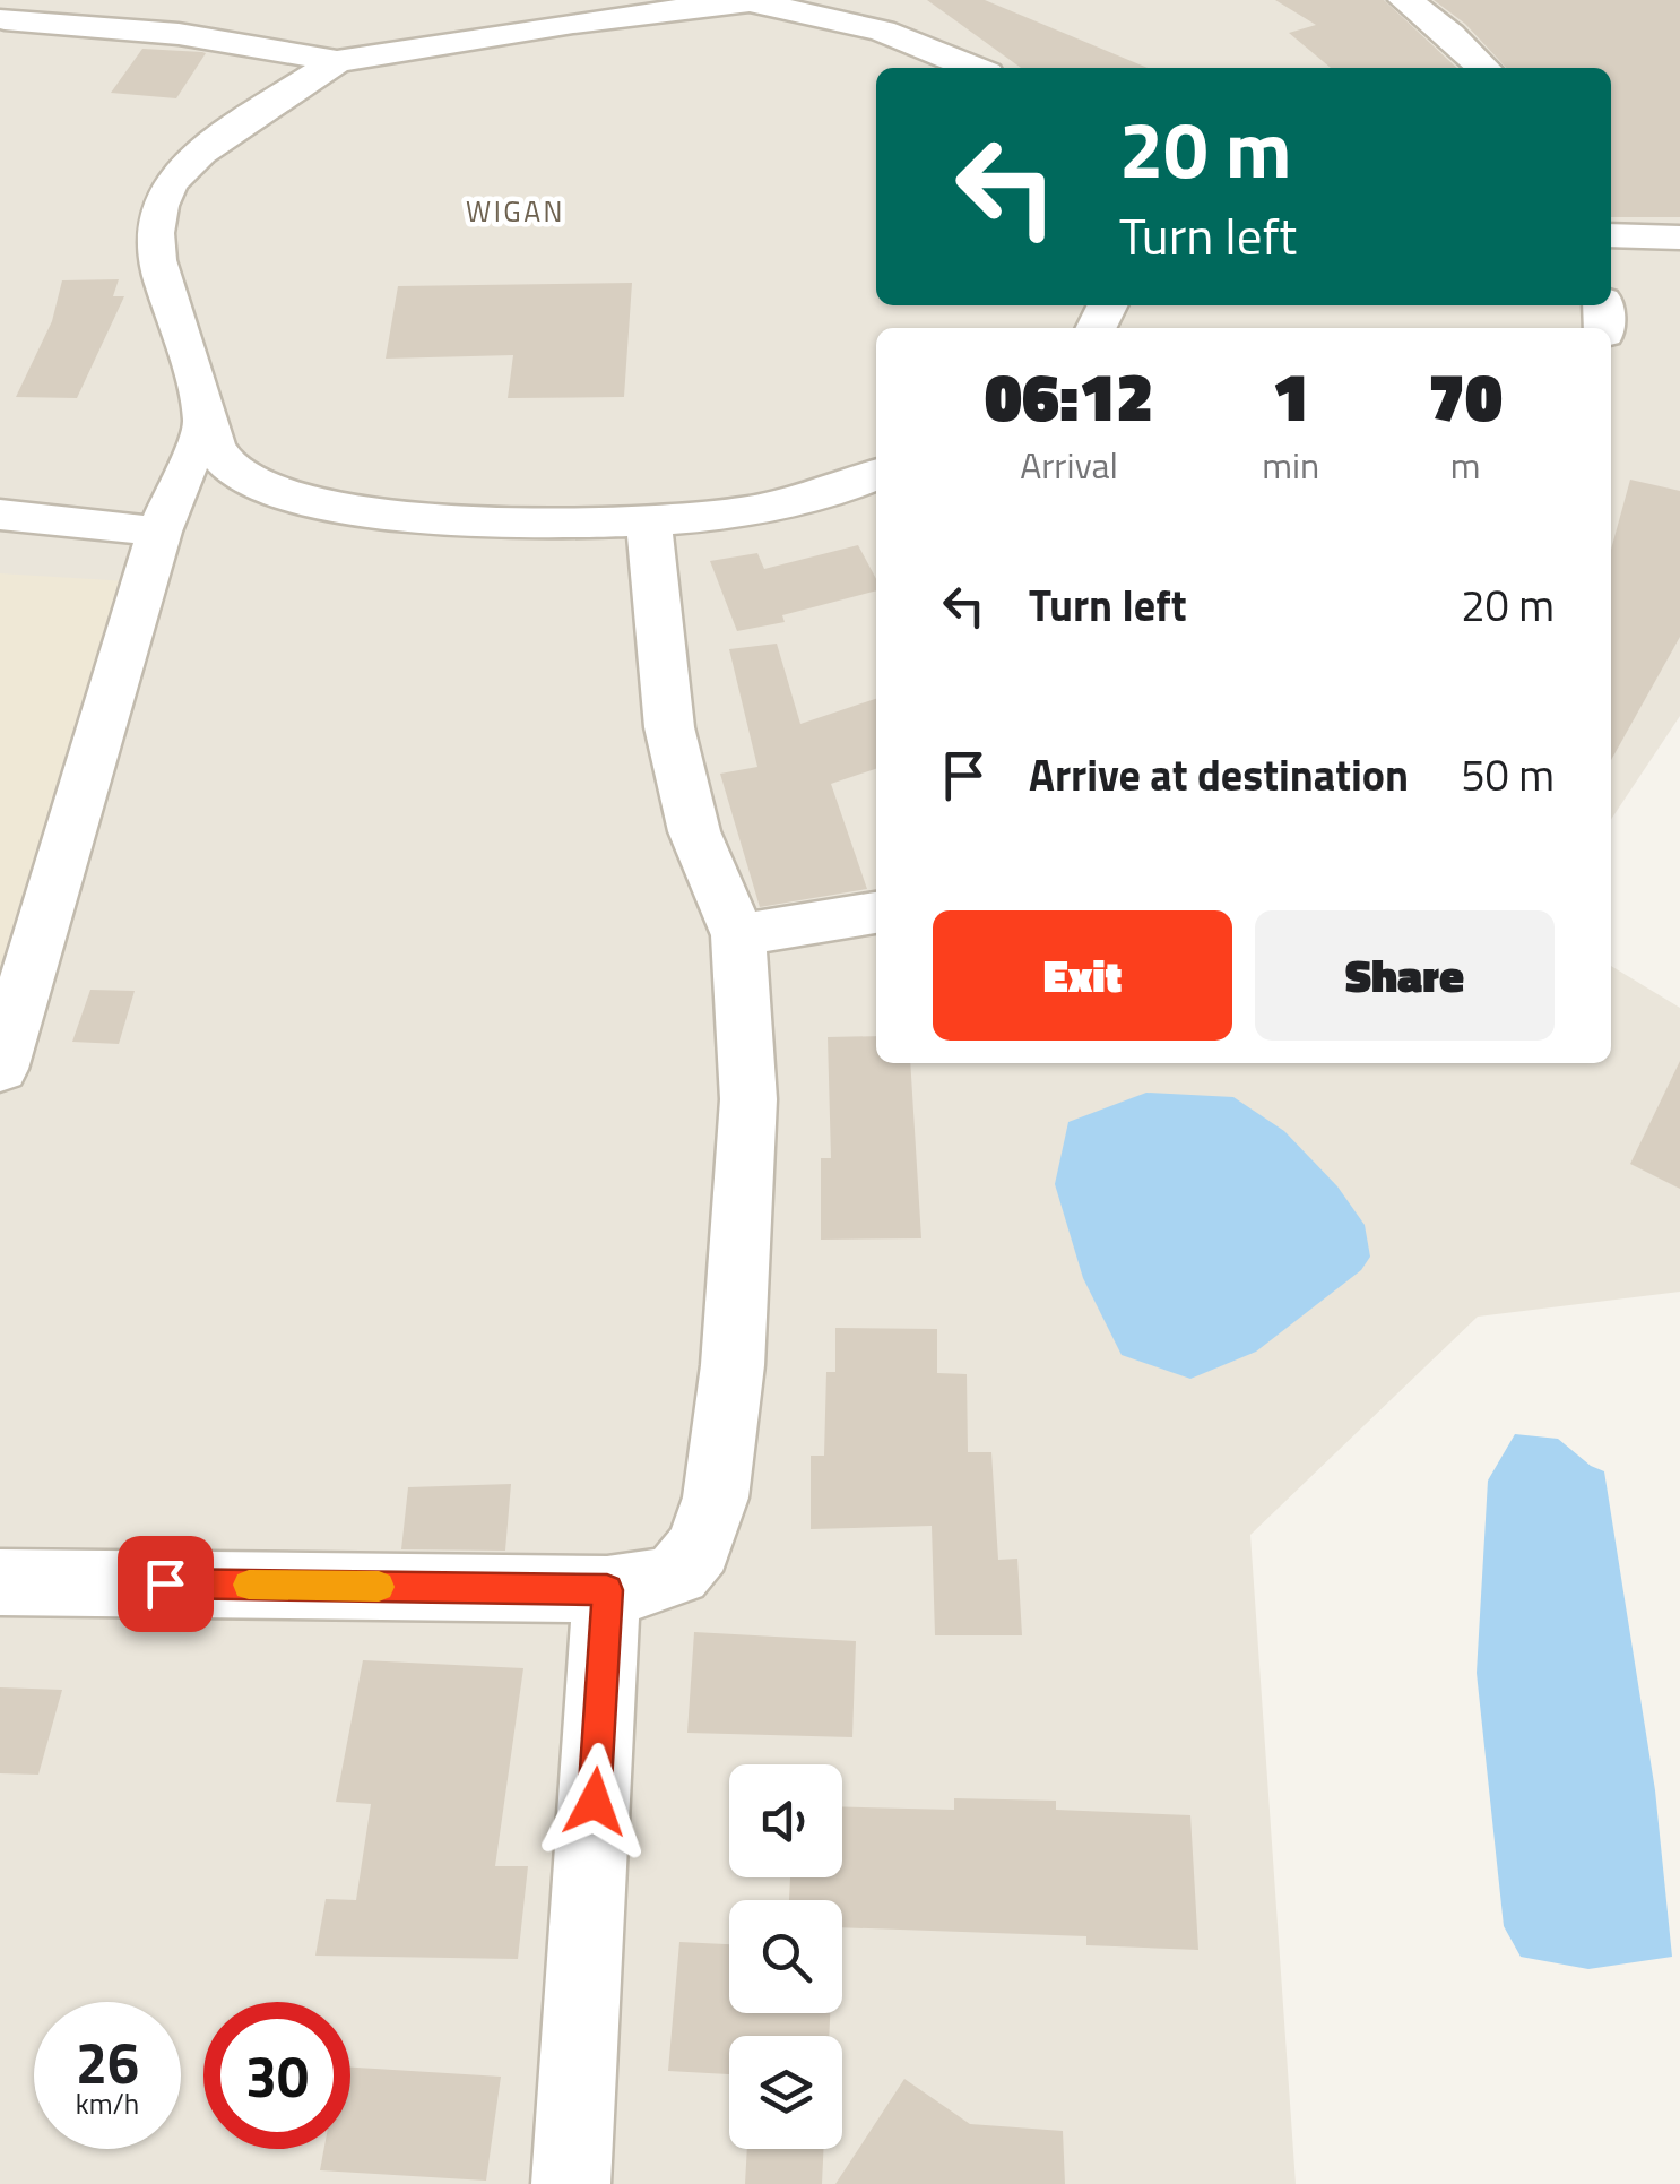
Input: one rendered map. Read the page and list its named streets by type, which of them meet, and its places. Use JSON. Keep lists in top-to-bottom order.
{
  "districts": ["WIGAN"],
  "page": {
    "turn": ["20 m", "Turn left"],
    "eta": [
      "06:12",
      "Arrival",
      "1",
      "min",
      "70",
      "m"
    ],
    "list": [
      {
        "name": "Turn left",
        "value": "20 m"
      },
      {
        "name": "Arrive at destination",
        "value": "50 m"
      }
    ],
    "buttons": ["Exit", "Share"],
    "speed": "26 km/h",
    "limit": "30"
  }
}
